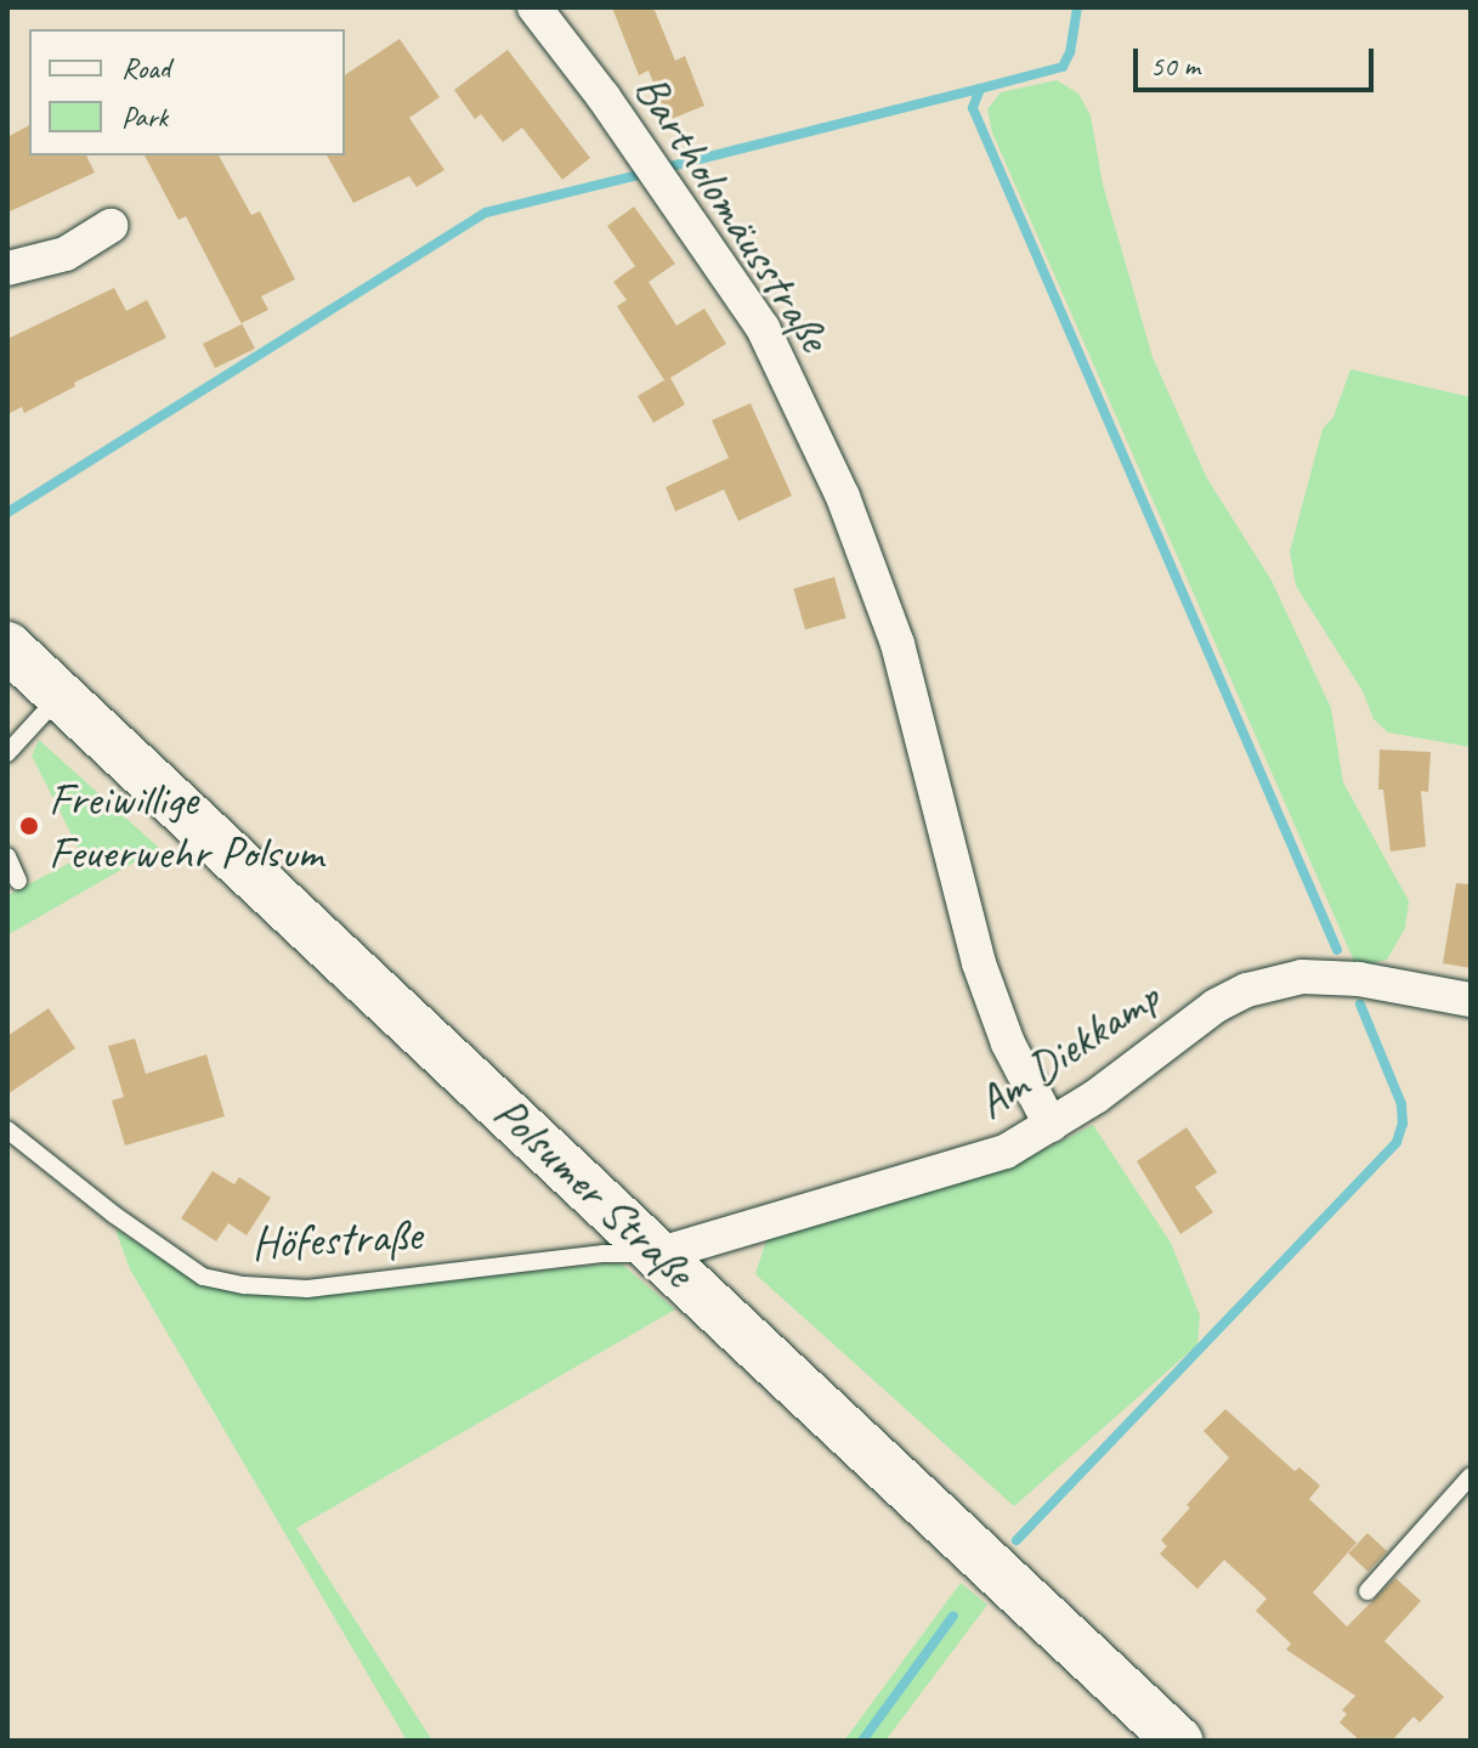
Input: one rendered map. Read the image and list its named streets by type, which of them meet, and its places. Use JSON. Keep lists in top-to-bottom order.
{
  "streets": {
    "main road": ["Polsumer Straße"],
    "street": ["Bartholomäusstraße", "Am Diekkamp"],
    "lane": ["Höfestraße"]
  },
  "crossings": [
    ["Bartholomäusstraße", "Am Diekkamp"],
    ["Am Diekkamp", "Polsumer Straße"],
    ["Am Diekkamp", "Höfestraße"],
    ["Polsumer Straße", "Höfestraße"]
  ],
  "places": ["Freiwillige Feuerwehr Polsum"],
  "legend": ["Road", "Park"],
  "scale_bar": "50 m"
}
